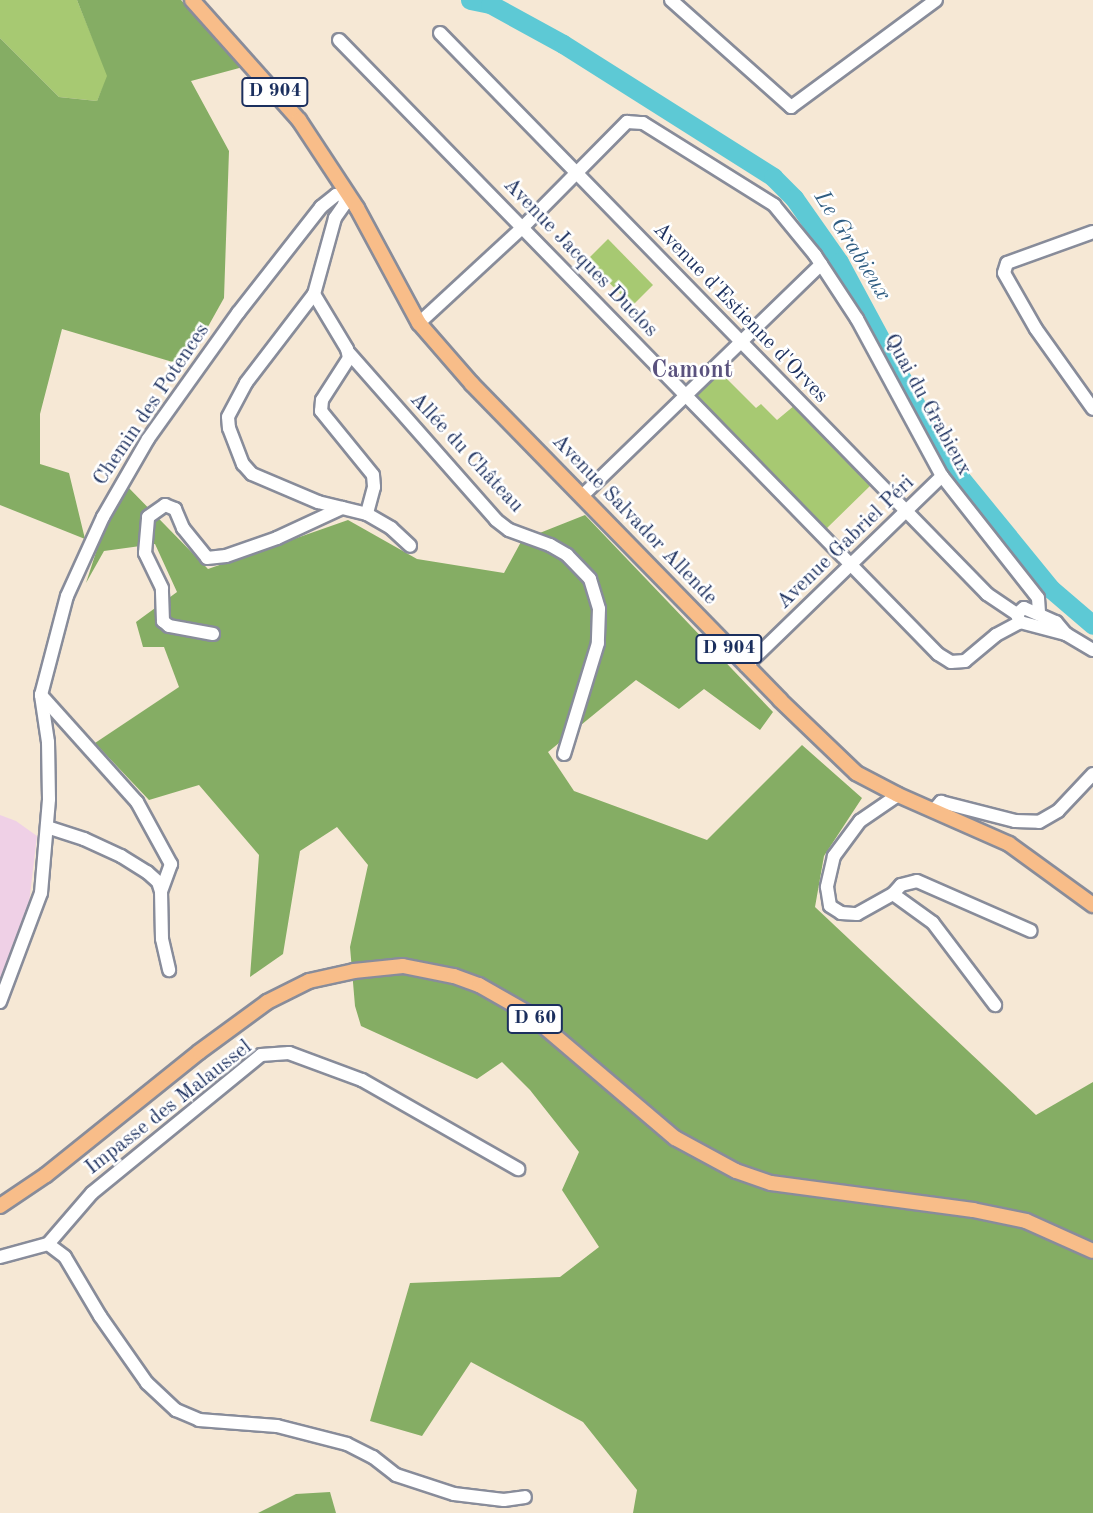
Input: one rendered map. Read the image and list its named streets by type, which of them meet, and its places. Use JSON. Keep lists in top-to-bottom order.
{
  "streets": {
    "main road": ["D 904", "Avenue Salvador Allende", "D 60"],
    "street": [
      "Avenue Jacques Duclos",
      "Avenue d'Estienne d'Orves",
      "Chemin des Potences",
      "Quai du Grabieux",
      "Allée du Château",
      "Avenue Gabriel Péri",
      "Impasse des Malaussel"
    ]
  },
  "crossings": [
    ["D 904", "Chemin des Potences"],
    ["D 904", "Avenue Salvador Allende"],
    ["Avenue Jacques Duclos", "Avenue d'Estienne d'Orves"],
    ["Avenue Jacques Duclos", "Avenue Gabriel Péri"],
    ["Avenue d'Estienne d'Orves", "Quai du Grabieux"],
    ["Avenue d'Estienne d'Orves", "Avenue Gabriel Péri"],
    ["Chemin des Potences", "Avenue Salvador Allende"],
    ["Quai du Grabieux", "Avenue Gabriel Péri"],
    ["Avenue Salvador Allende", "Avenue Gabriel Péri"]
  ],
  "districts": ["Camont"],
  "water": ["Le Grabieux"]
}
